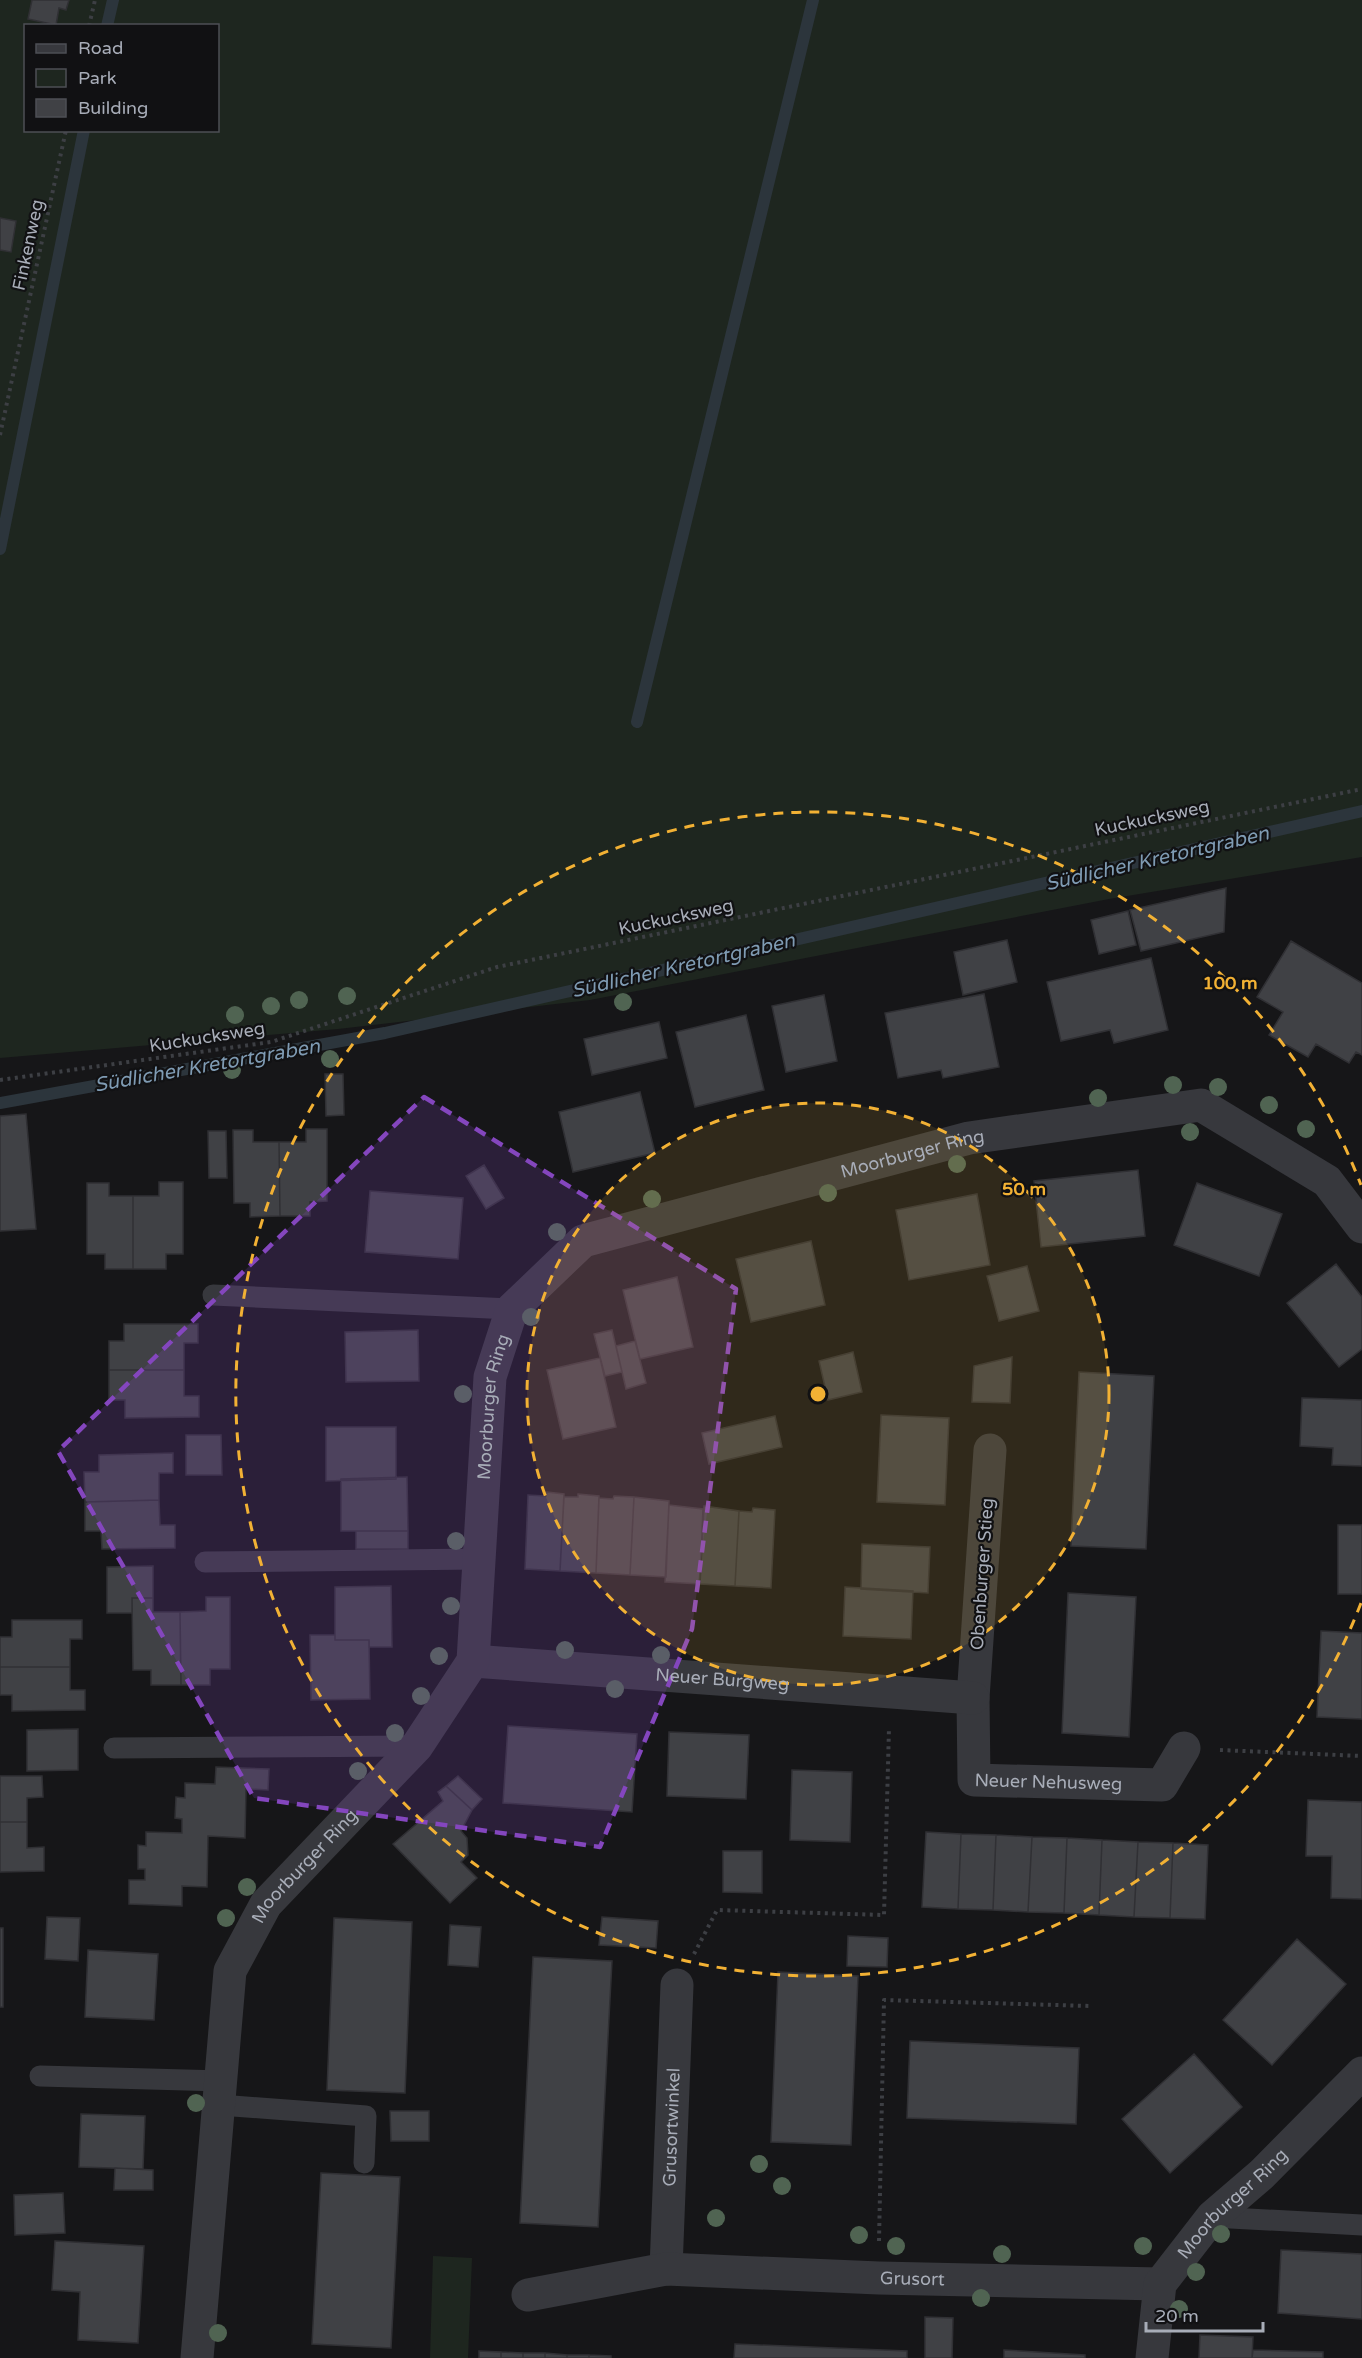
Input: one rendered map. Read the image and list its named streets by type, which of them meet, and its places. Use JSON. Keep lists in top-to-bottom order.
{
  "streets": {
    "street": [
      "Moorburger Ring",
      "Obenburger Stieg",
      "Neuer Burgweg",
      "Neuer Nehusweg",
      "Grusortwinkel",
      "Grusort"
    ],
    "path": ["Finkenweg", "Kuckucksweg"]
  },
  "crossings": [
    ["Moorburger Ring", "Neuer Burgweg"],
    ["Moorburger Ring", "Grusort"],
    ["Obenburger Stieg", "Neuer Burgweg"],
    ["Obenburger Stieg", "Neuer Nehusweg"],
    ["Neuer Burgweg", "Neuer Nehusweg"],
    ["Grusortwinkel", "Grusort"]
  ],
  "water": ["Südlicher Kretortgraben"],
  "legend": ["Road", "Park", "Building"],
  "scale_bar": "20 m",
  "rings": ["100 m", "50 m"]
}
